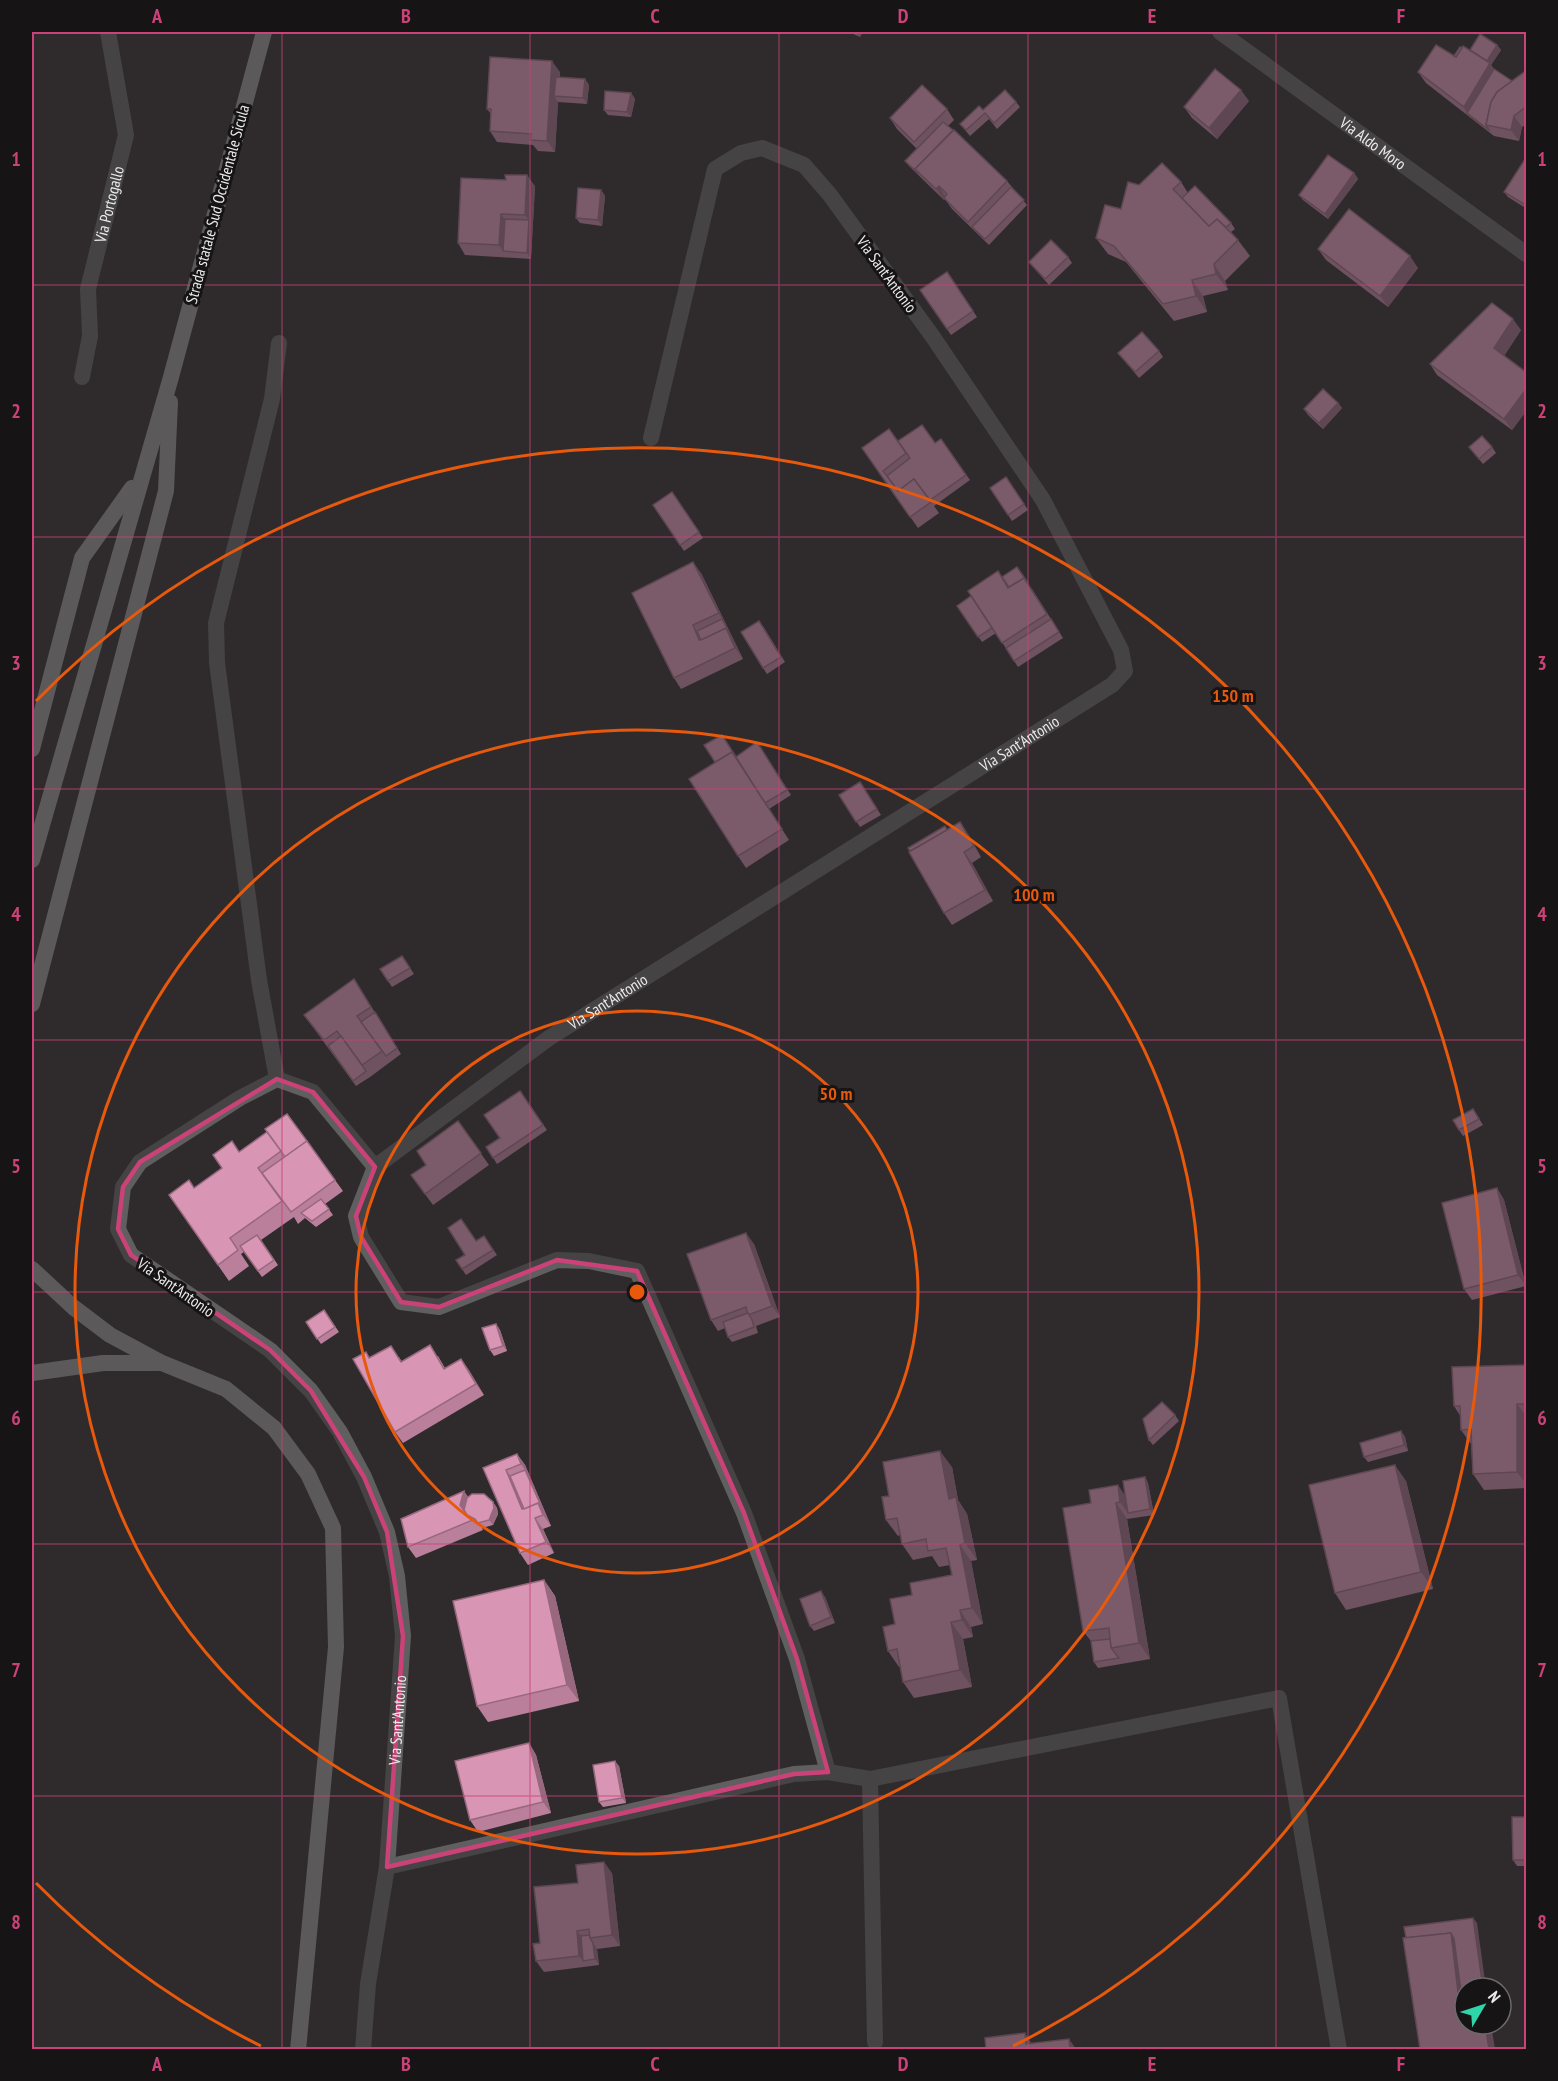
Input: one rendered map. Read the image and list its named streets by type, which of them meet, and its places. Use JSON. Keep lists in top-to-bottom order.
{
  "streets": {
    "main road": ["Strada statale Sud Occidentale Sicula"],
    "street": ["Via Aldo Moro", "Via Portogallo", "Via Sant'Antonio"]
  },
  "north": "top right",
  "grid": {
    "columns": [
      "A",
      "B",
      "C",
      "D",
      "E",
      "F"
    ],
    "rows": [
      "1",
      "2",
      "3",
      "4",
      "5",
      "6",
      "7",
      "8"
    ]
  },
  "rings": ["150 m", "100 m", "50 m"]
}
